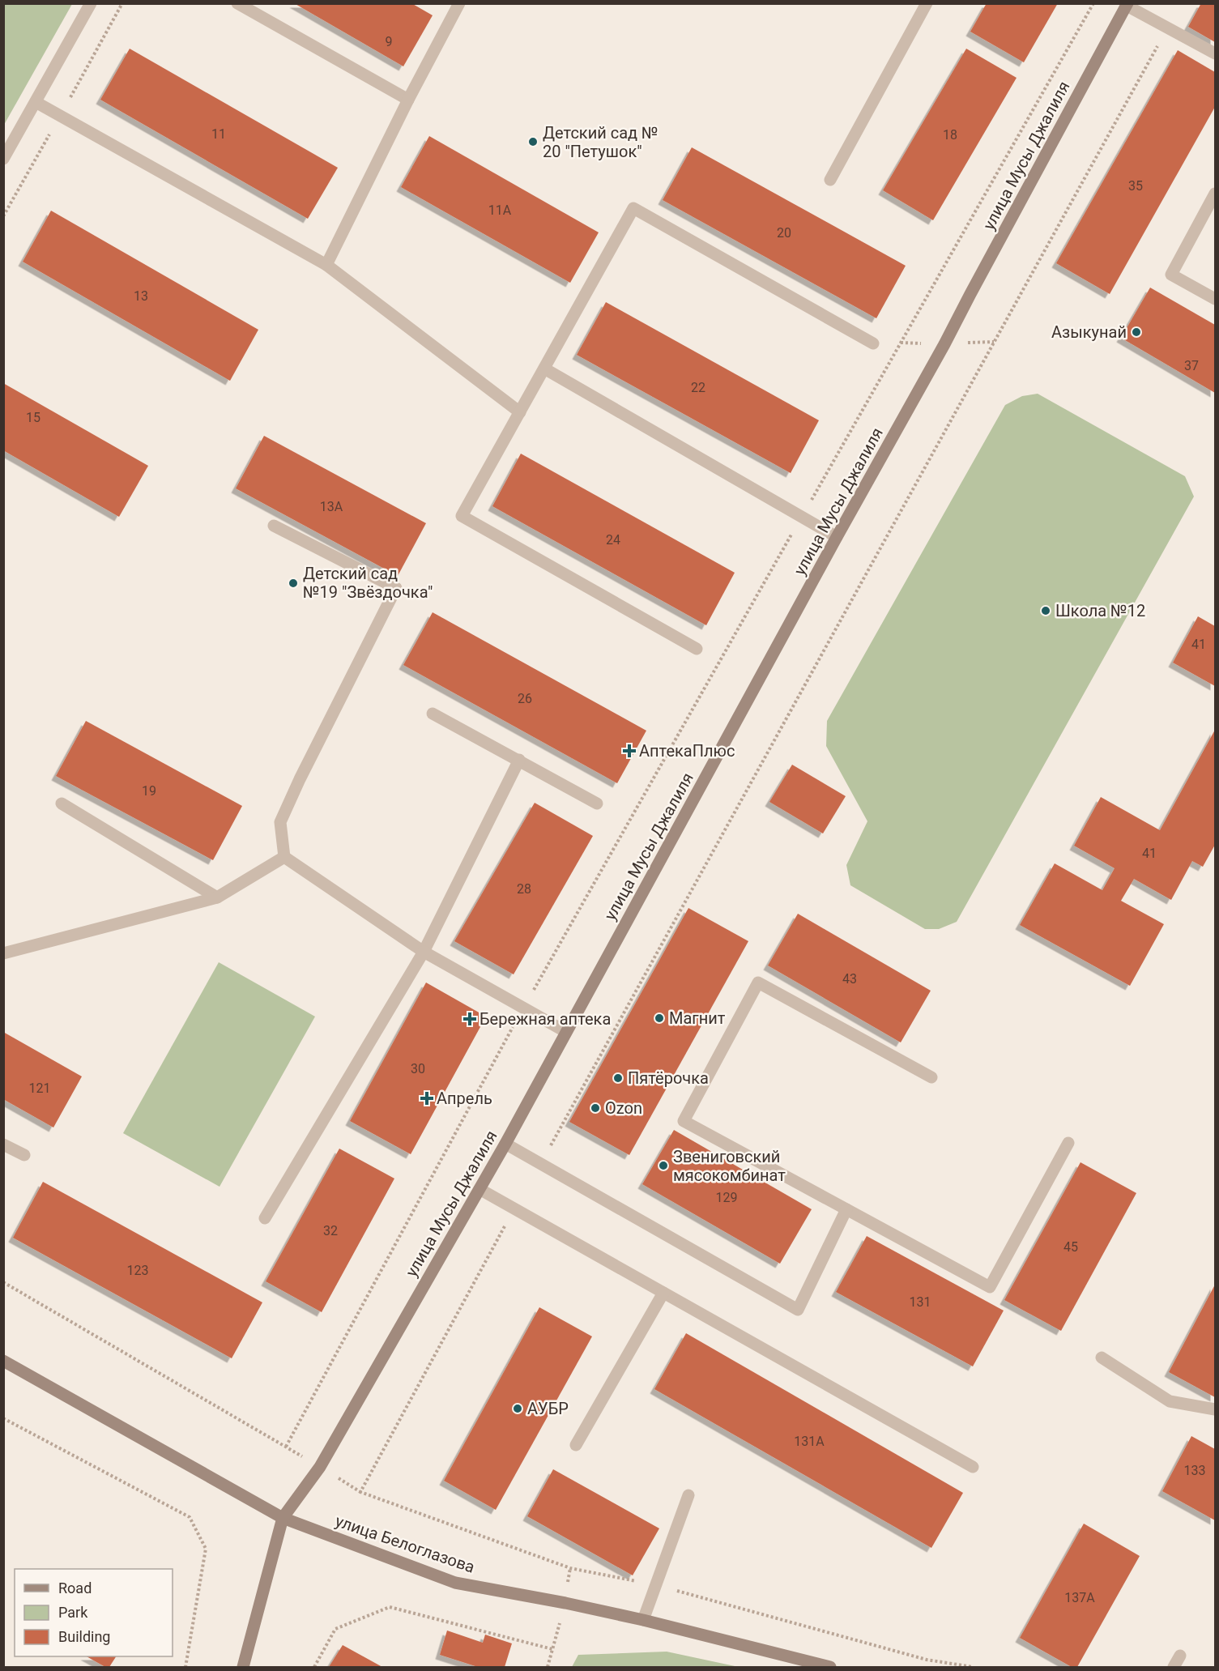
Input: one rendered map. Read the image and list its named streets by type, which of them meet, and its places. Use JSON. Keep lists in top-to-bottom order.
{
  "streets": {
    "street": ["улица Мусы Джалиля", "улица Белоглазова"]
  },
  "crossings": [
    ["улица Мусы Джалиля", "улица Белоглазова"]
  ],
  "places": {
    "other": [
      "Детский сад № 20 \"Петушок\"",
      "Азыкунай",
      "Детский сад №19 \"Звёздочка\"",
      "Школа №12",
      "Магнит",
      "Пятёрочка",
      "Ozon",
      "Звениговский мясокомбинат",
      "АУБР"
    ],
    "health": ["АптекаПлюс", "Бережная аптека", "Апрель"]
  },
  "house_numbers": [
    "9",
    "11",
    "18",
    "35",
    "11А",
    "20",
    "13",
    "37",
    "22",
    "15",
    "13А",
    "24",
    "41",
    "26",
    "19",
    "41",
    "28",
    "43",
    "30",
    "121",
    "129",
    "32",
    "45",
    "123",
    "131",
    "131А",
    "133",
    "137А"
  ],
  "legend": ["Road", "Park", "Building"]
}
